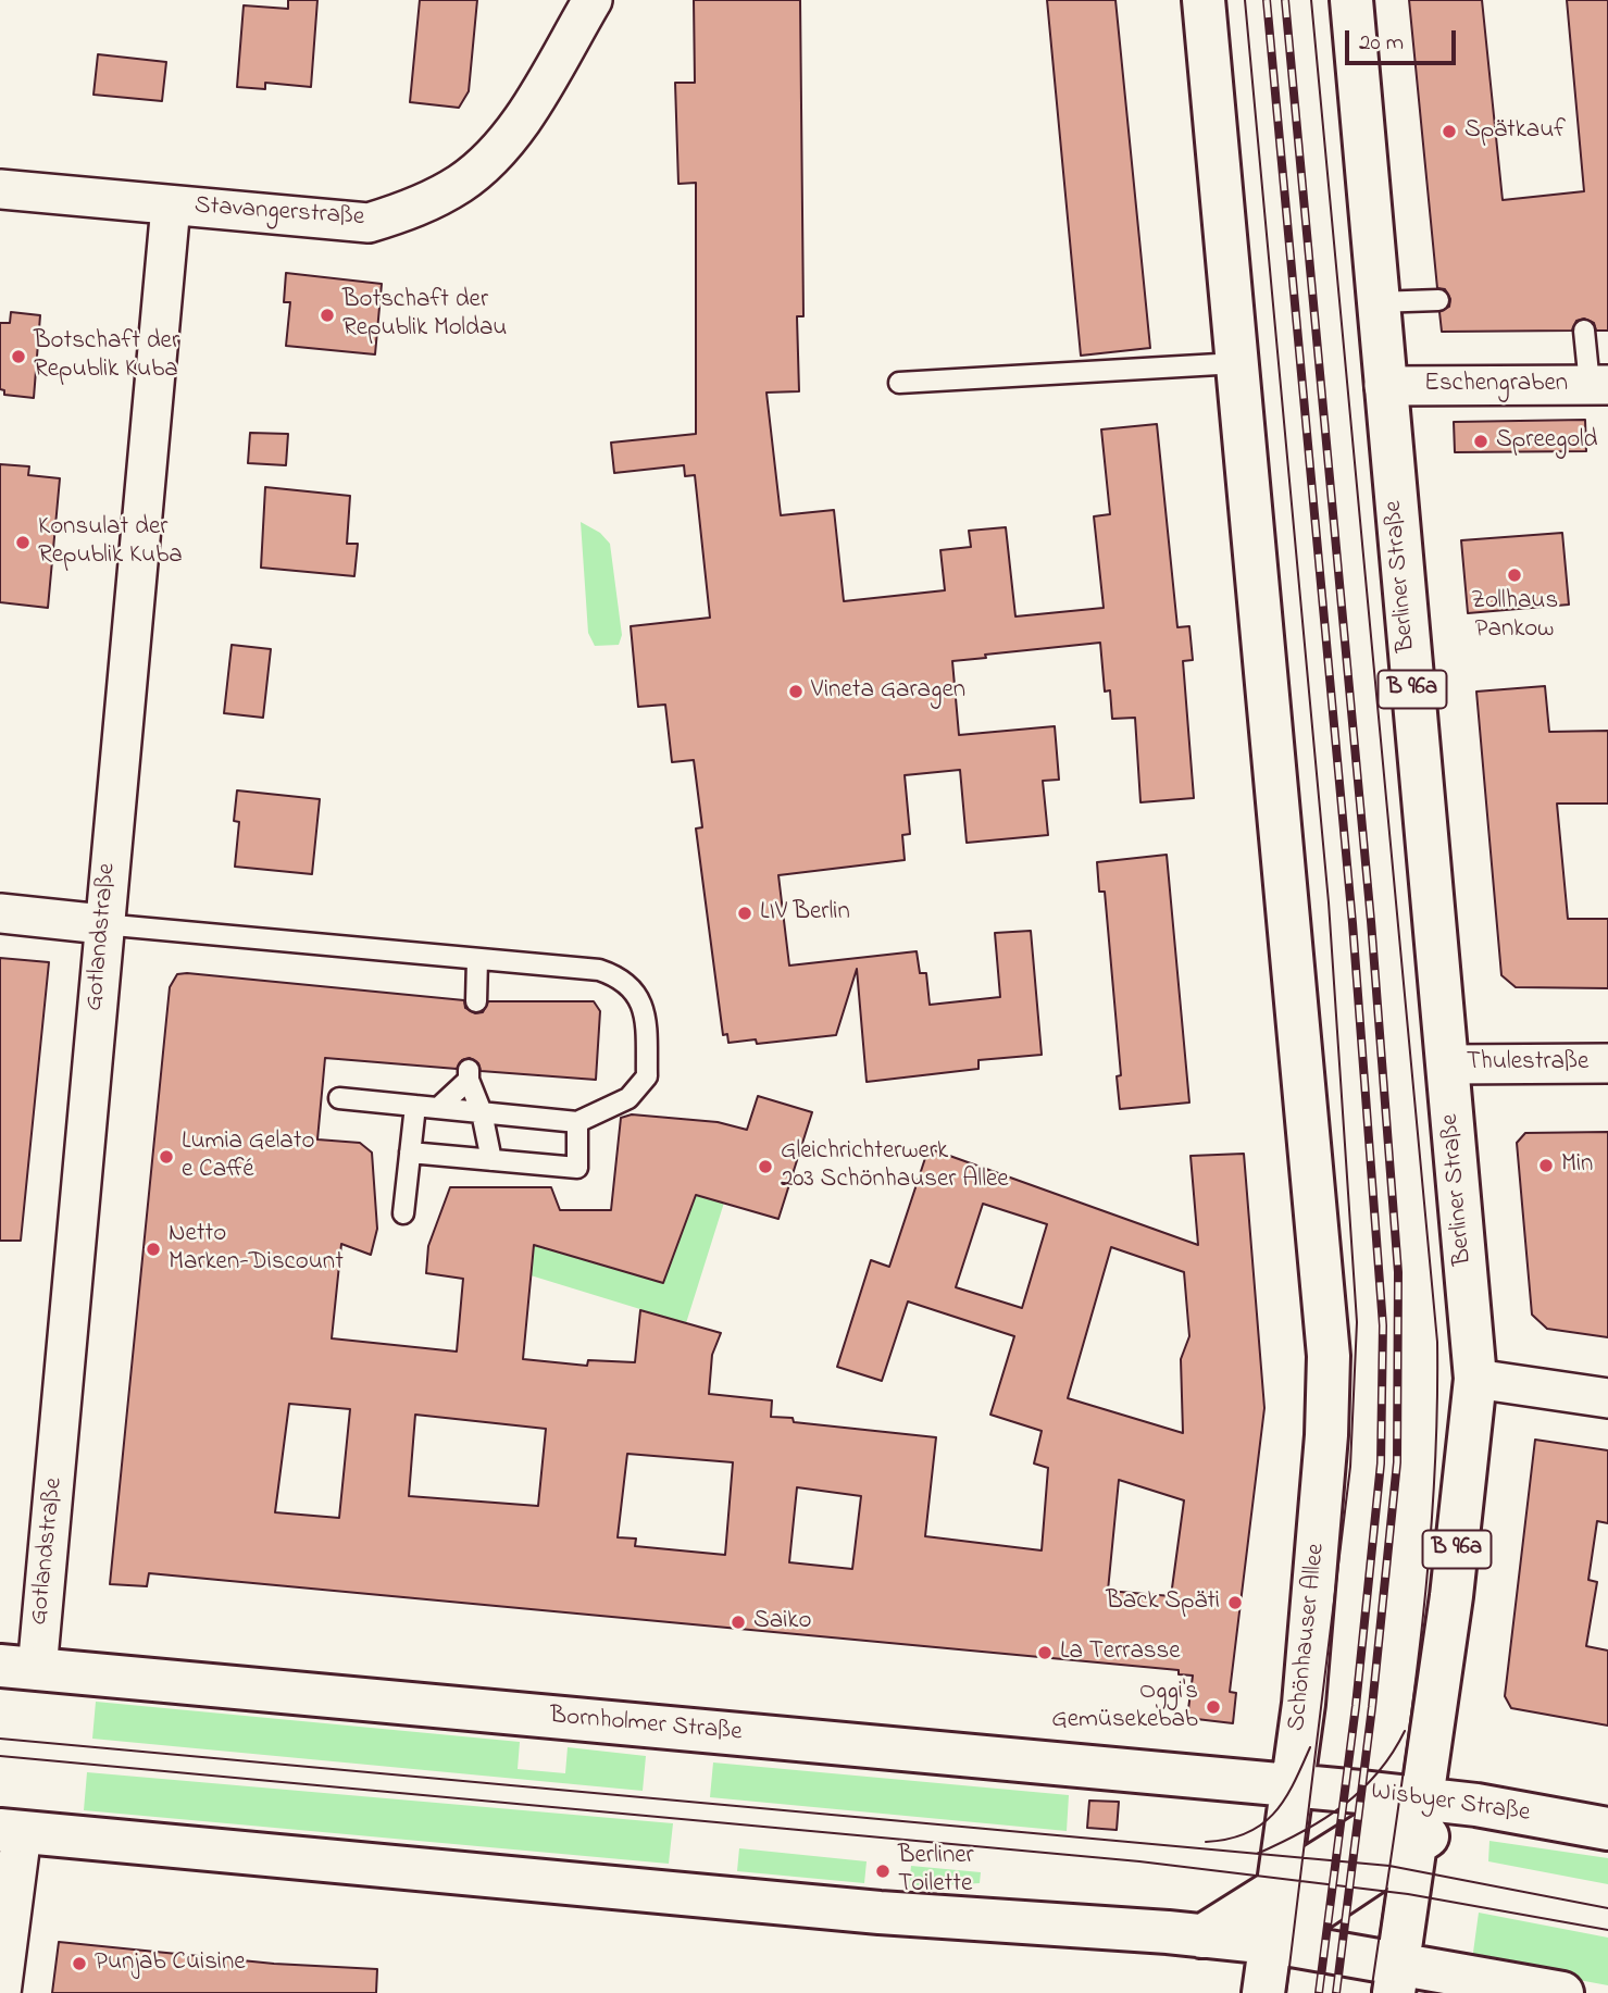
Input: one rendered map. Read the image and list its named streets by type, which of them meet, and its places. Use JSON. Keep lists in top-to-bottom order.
{
  "streets": {
    "main road": [
      "Berliner Straße",
      "B 96a",
      "Schönhauser Allee",
      "Bornholmer Straße",
      "Wisbyer Straße"
    ],
    "street": [
      "Stavangerstraße",
      "Eschengraben",
      "Gotlandstraße",
      "Thulestraße"
    ]
  },
  "crossings": [
    ["Stavangerstraße", "Gotlandstraße"],
    ["Eschengraben", "Berliner Straße"],
    ["Berliner Straße", "B 96a"],
    ["Berliner Straße", "Thulestraße"],
    ["B 96a", "Wisbyer Straße"],
    ["Gotlandstraße", "Bornholmer Straße"],
    ["Schönhauser Allee", "Bornholmer Straße"],
    ["Schönhauser Allee", "Wisbyer Straße"],
    ["Bornholmer Straße", "Wisbyer Straße"]
  ],
  "places": [
    "Spätkauf",
    "Botschaft der Republik Moldau",
    "Botschaft der Republik Kuba",
    "Spreegold",
    "Konsulat der Republik Kuba",
    "Zollhaus Pankow",
    "Vineta Garagen",
    "LIV Berlin",
    "Lumia Gelato e Caffé",
    "Min",
    "Gleichrichterwerk 203 Schönhauser Allee",
    "Netto Marken-Discount",
    "Back Späti",
    "Saiko",
    "La Terrasse",
    "Oggi's Gemüsekebab",
    "Berliner Toilette",
    "Punjab Cuisine"
  ],
  "scale_bar": "20 m"
}
